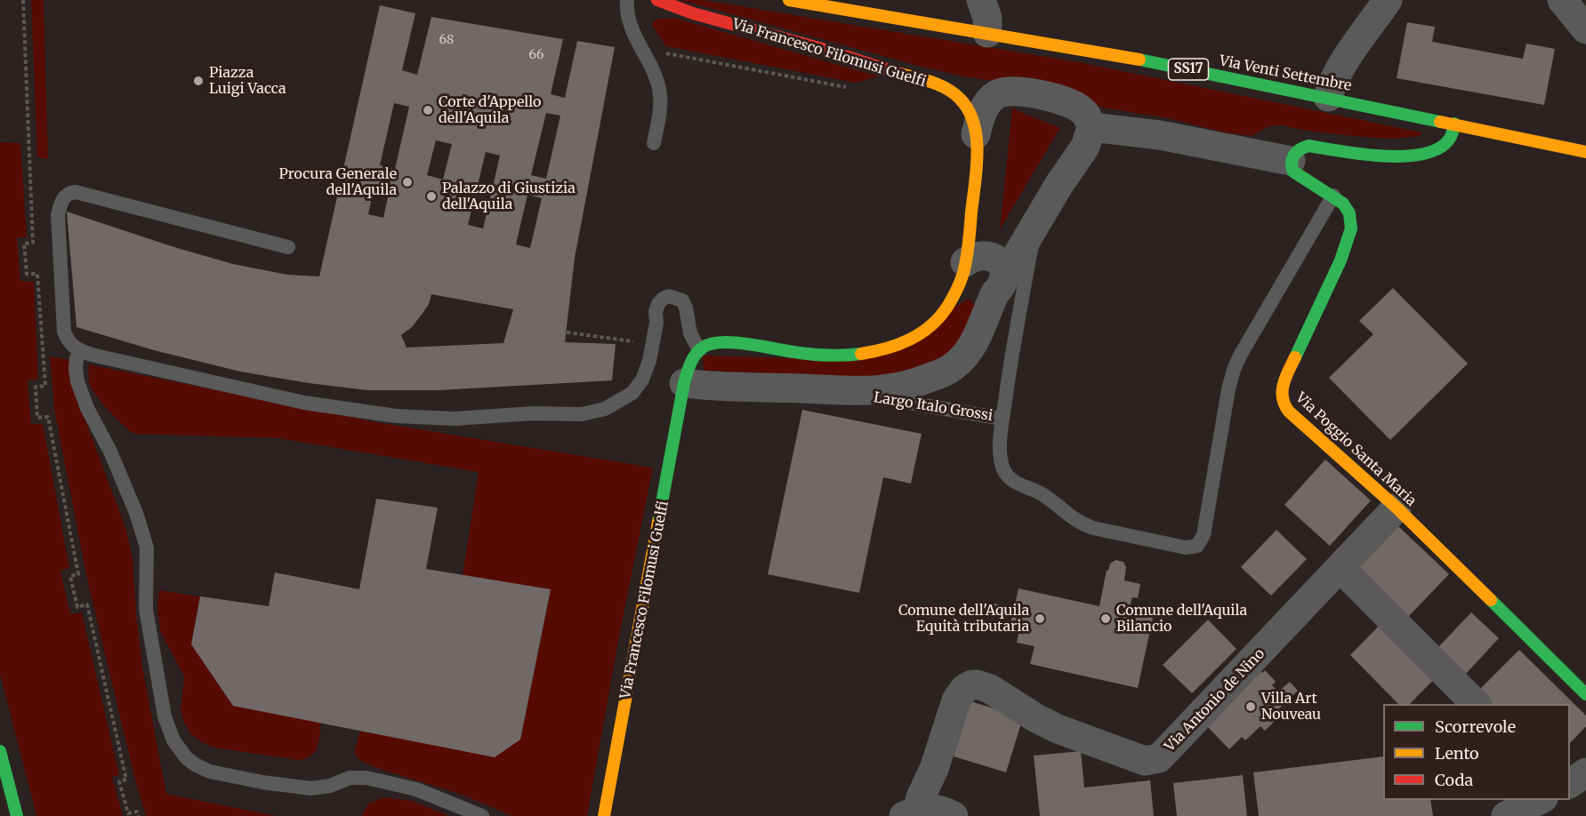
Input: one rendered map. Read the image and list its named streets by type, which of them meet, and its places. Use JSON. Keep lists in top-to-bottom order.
{
  "streets": {
    "street": [
      "Via Francesco Filomusi Guelfi",
      "SS17",
      "Via Venti Settembre",
      "Largo Italo Grossi",
      "Via Poggio Santa Maria",
      "Via Antonio de Nino"
    ]
  },
  "crossings": [
    ["Via Poggio Santa Maria", "Via Antonio de Nino"]
  ],
  "places": [
    "Piazza Luigi Vacca",
    "Corte d'Appello dell'Aquila",
    "Procura Generale dell'Aquila",
    "Palazzo di Giustizia dell'Aquila",
    "Comune dell'Aquila Equità tributaria",
    "Comune dell'Aquila Bilancio",
    "Villa Art Nouveau"
  ],
  "house_numbers": ["68", "66"],
  "legend": ["Scorrevole", "Lento", "Coda"]
}
